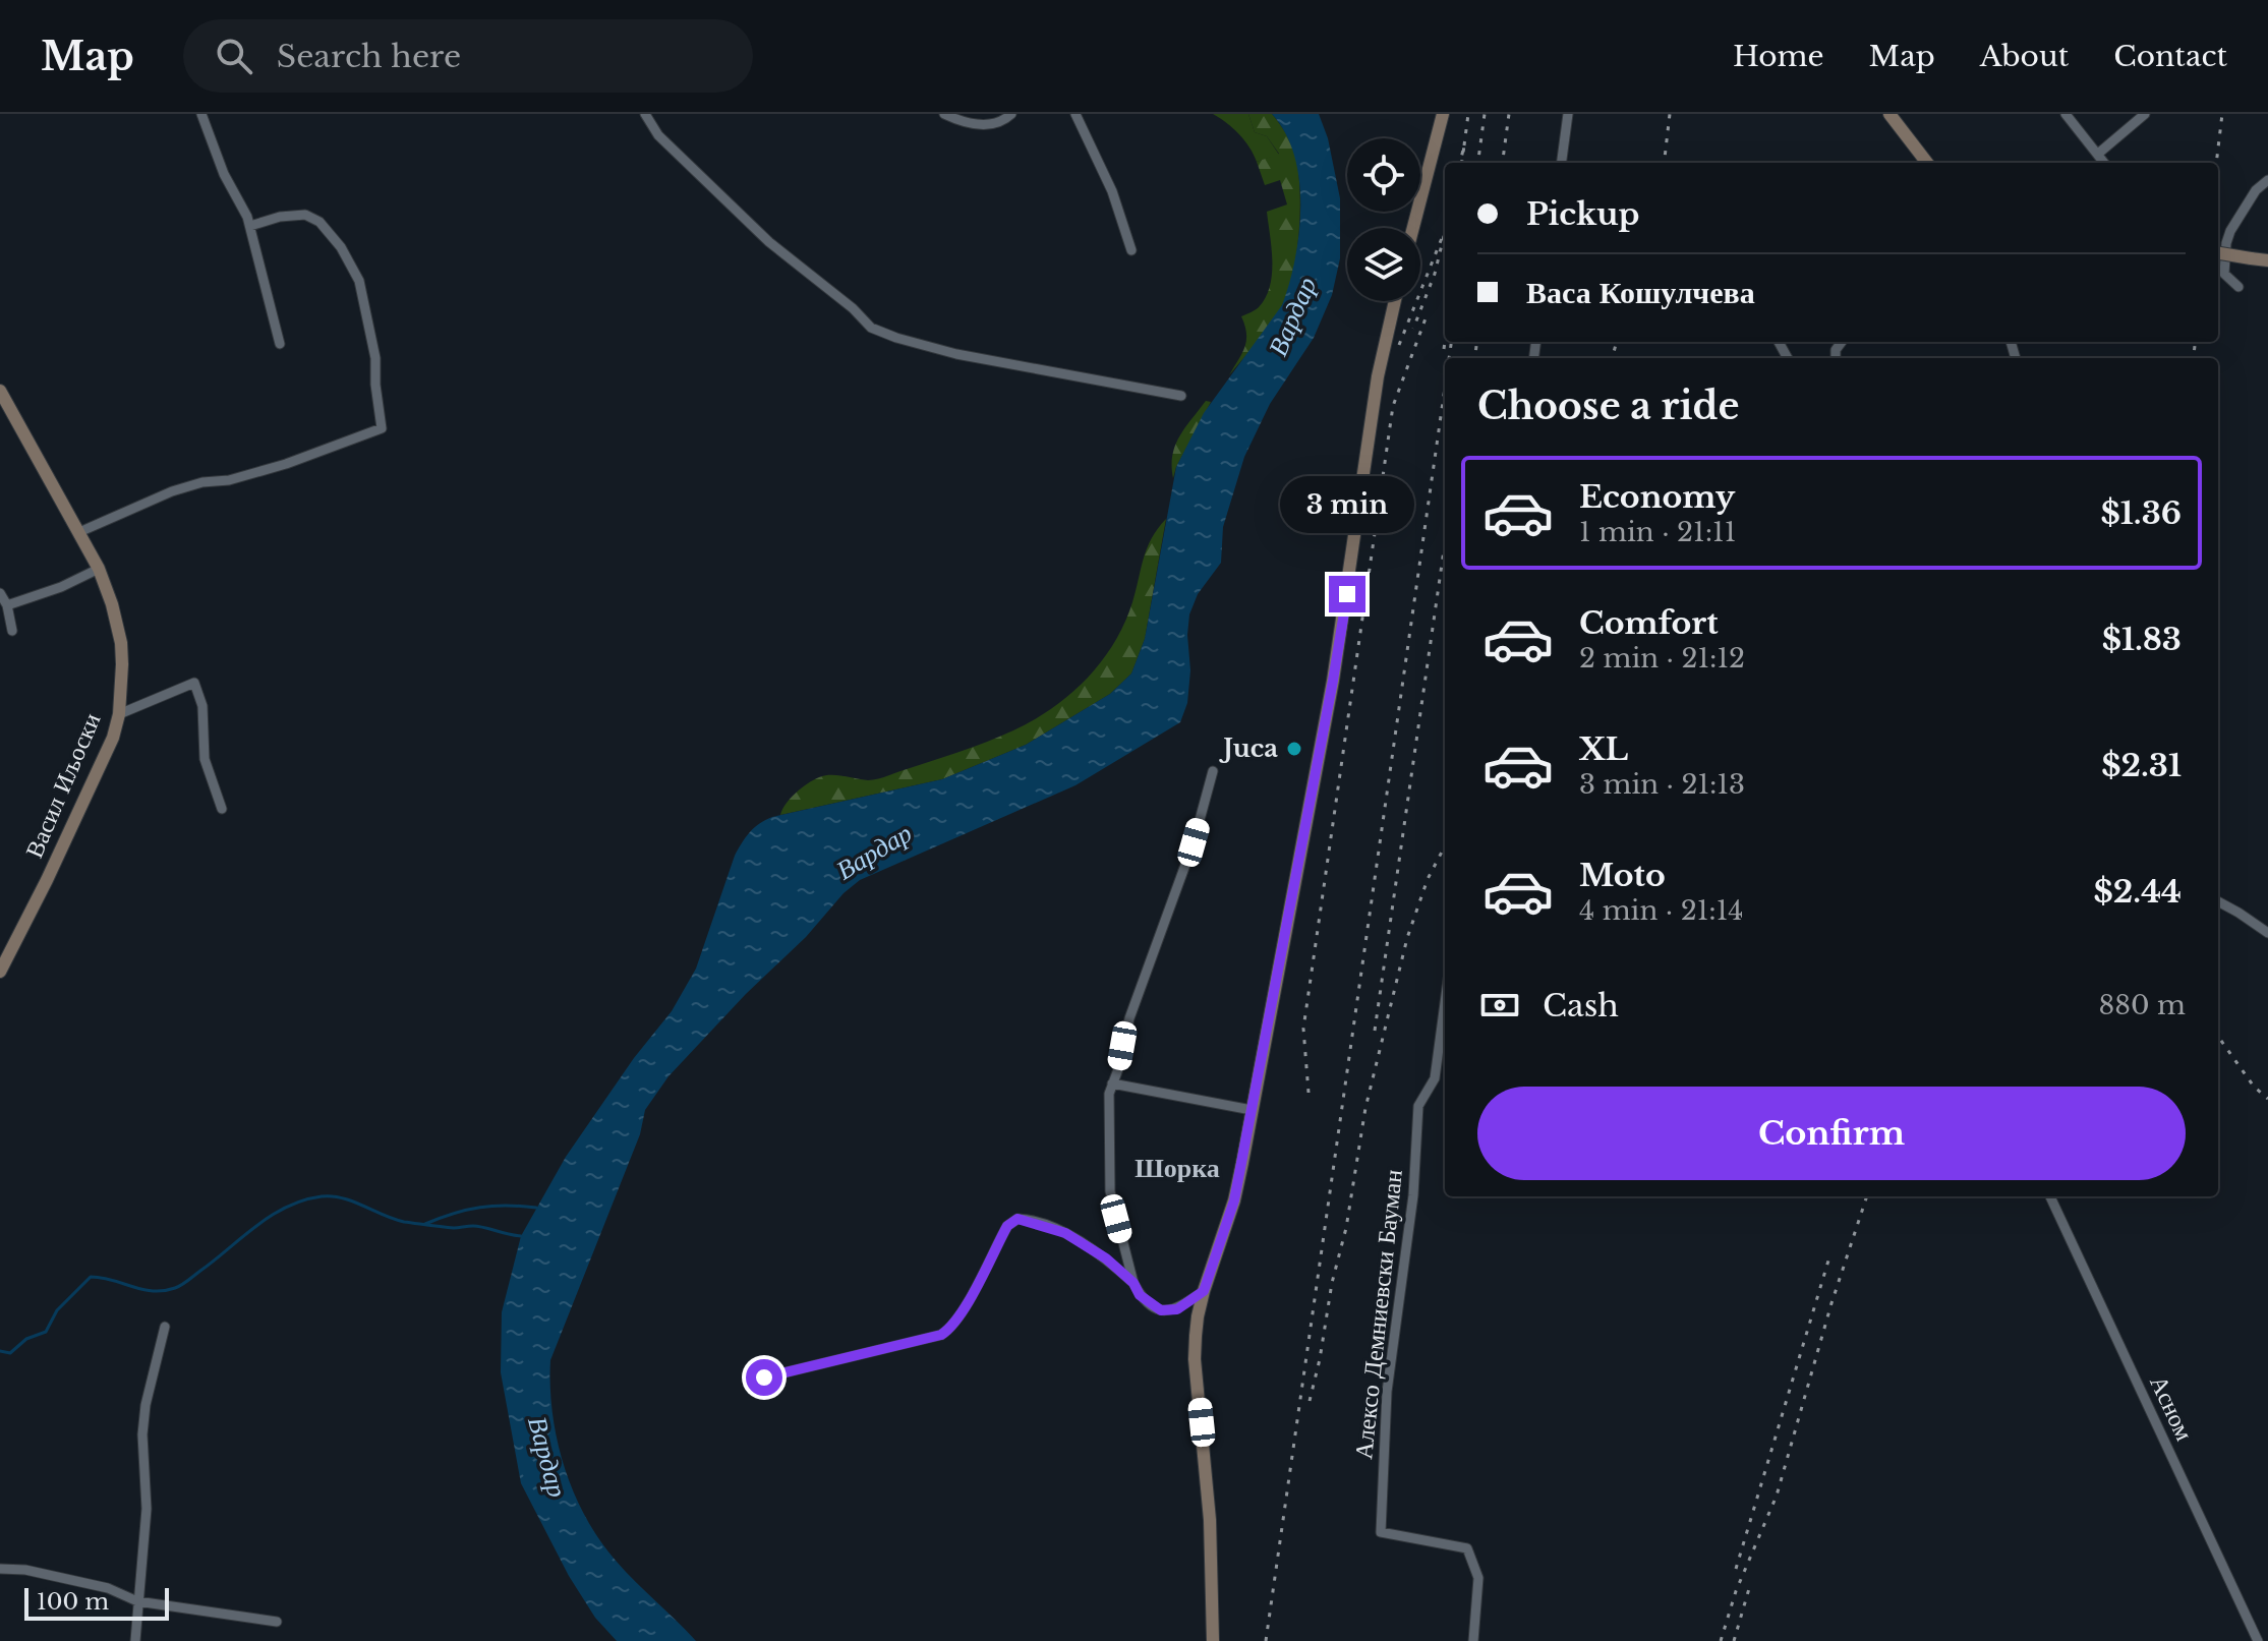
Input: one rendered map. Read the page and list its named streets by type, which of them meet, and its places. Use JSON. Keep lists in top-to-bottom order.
{
  "streets": {
    "main road": ["Васил Иљоски"],
    "street": ["Алексо Демниевски Бауман", "Асном"]
  },
  "districts": ["Шорка"],
  "water": ["Вардар"],
  "places": ["Juca"],
  "scale_bar": "100 m",
  "page": {
    "header": "Map",
    "search": "Search here",
    "nav": [
      "Home",
      "Map",
      "About",
      "Contact"
    ],
    "banner": ["Pickup", "Васа Кошулчева"],
    "heading": "Choose a ride",
    "list": [
      {
        "name": "Economy",
        "note": "1 min · 21:11",
        "value": "$1.36"
      },
      {
        "name": "Comfort",
        "note": "2 min · 21:12",
        "value": "$1.83"
      },
      {
        "name": "XL",
        "note": "3 min · 21:13",
        "value": "$2.31"
      },
      {
        "name": "Moto",
        "note": "4 min · 21:14",
        "value": "$2.44"
      }
    ],
    "bubble": "3 min",
    "pay": ["Cash", "880 m"],
    "buttons": "Confirm",
    "scale": "100 m"
  }
}
